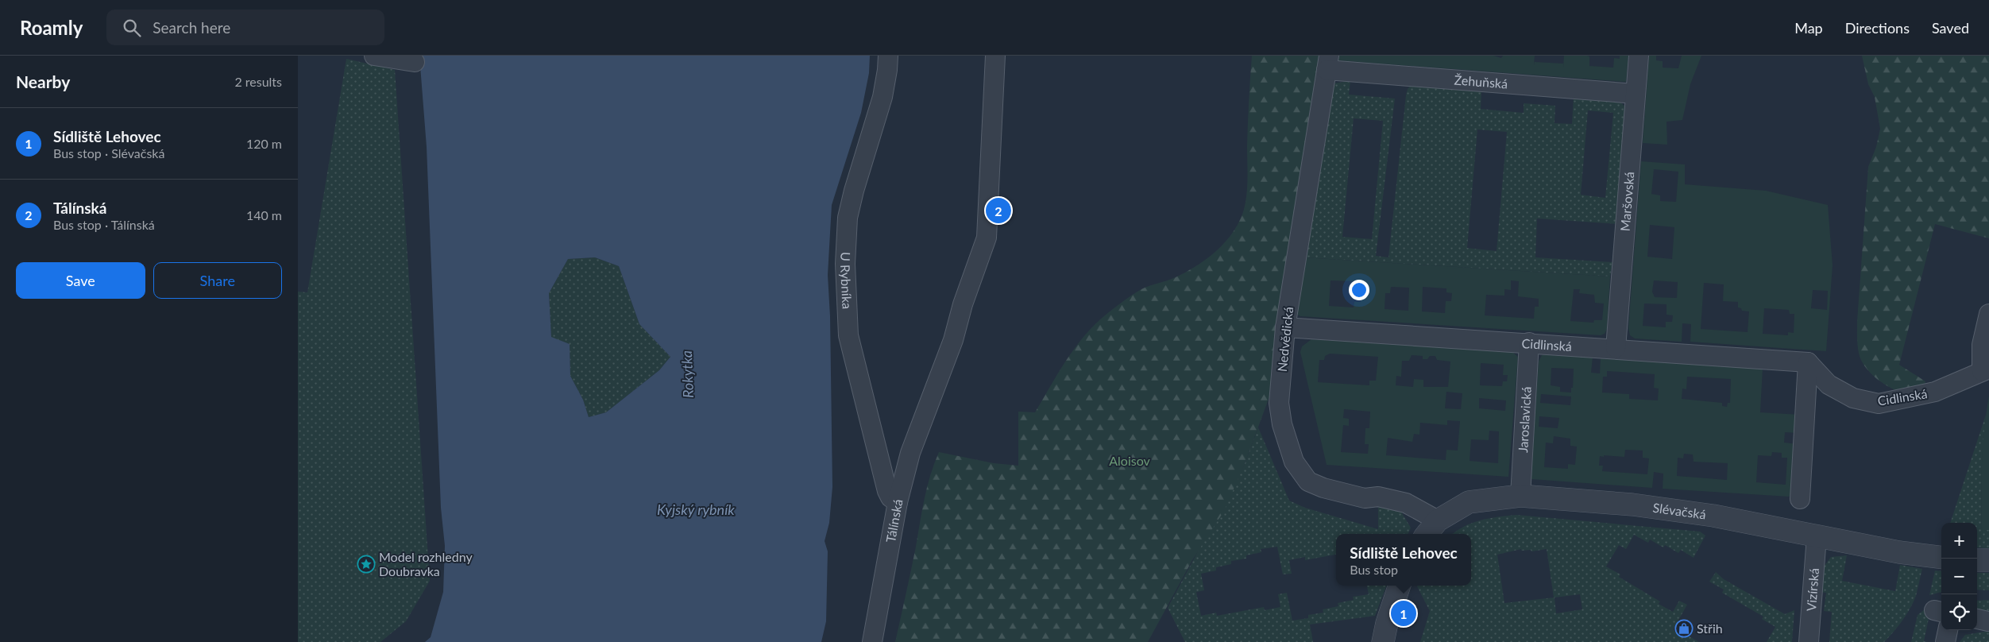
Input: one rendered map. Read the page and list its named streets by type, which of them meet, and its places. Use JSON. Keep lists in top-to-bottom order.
{
  "streets": {
    "street": [
      "Žehuňská",
      "Maršovská",
      "U Rybníka",
      "Nedvědická",
      "Cidlinská",
      "Jaroslavická",
      "Slévačská",
      "Tálínská",
      "Vizírská"
    ]
  },
  "crossings": [
    ["Žehuňská", "Maršovská"],
    ["Žehuňská", "Nedvědická"],
    ["Maršovská", "Cidlinská"],
    ["U Rybníka", "Tálínská"],
    ["Nedvědická", "Cidlinská"],
    ["Nedvědická", "Slévačská"],
    ["Cidlinská", "Jaroslavická"],
    ["Jaroslavická", "Slévačská"],
    ["Slévačská", "Vizírská"]
  ],
  "water": ["Rokytka", "Kyjský rybník"],
  "parks": ["Aloisov"],
  "places": {
    "place": ["Model rozhledny Doubravka"],
    "shop": ["Střih"]
  },
  "page": {
    "header": "Roamly",
    "search": "Search here",
    "nav": ["Map", "Directions", "Saved"],
    "heading": ["Nearby", "2 results"],
    "list": [
      {
        "mark": "1",
        "name": "Sídliště Lehovec",
        "note": "Bus stop · Slévačská",
        "value": "120 m"
      },
      {
        "mark": "2",
        "name": "Tálínská",
        "note": "Bus stop · Tálínská",
        "value": "140 m"
      }
    ],
    "pins": ["2", "1"],
    "buttons": ["Save", "Share"],
    "map_buttons": ["+", "−"],
    "popup": ["Sídliště Lehovec", "Bus stop"]
  }
}
